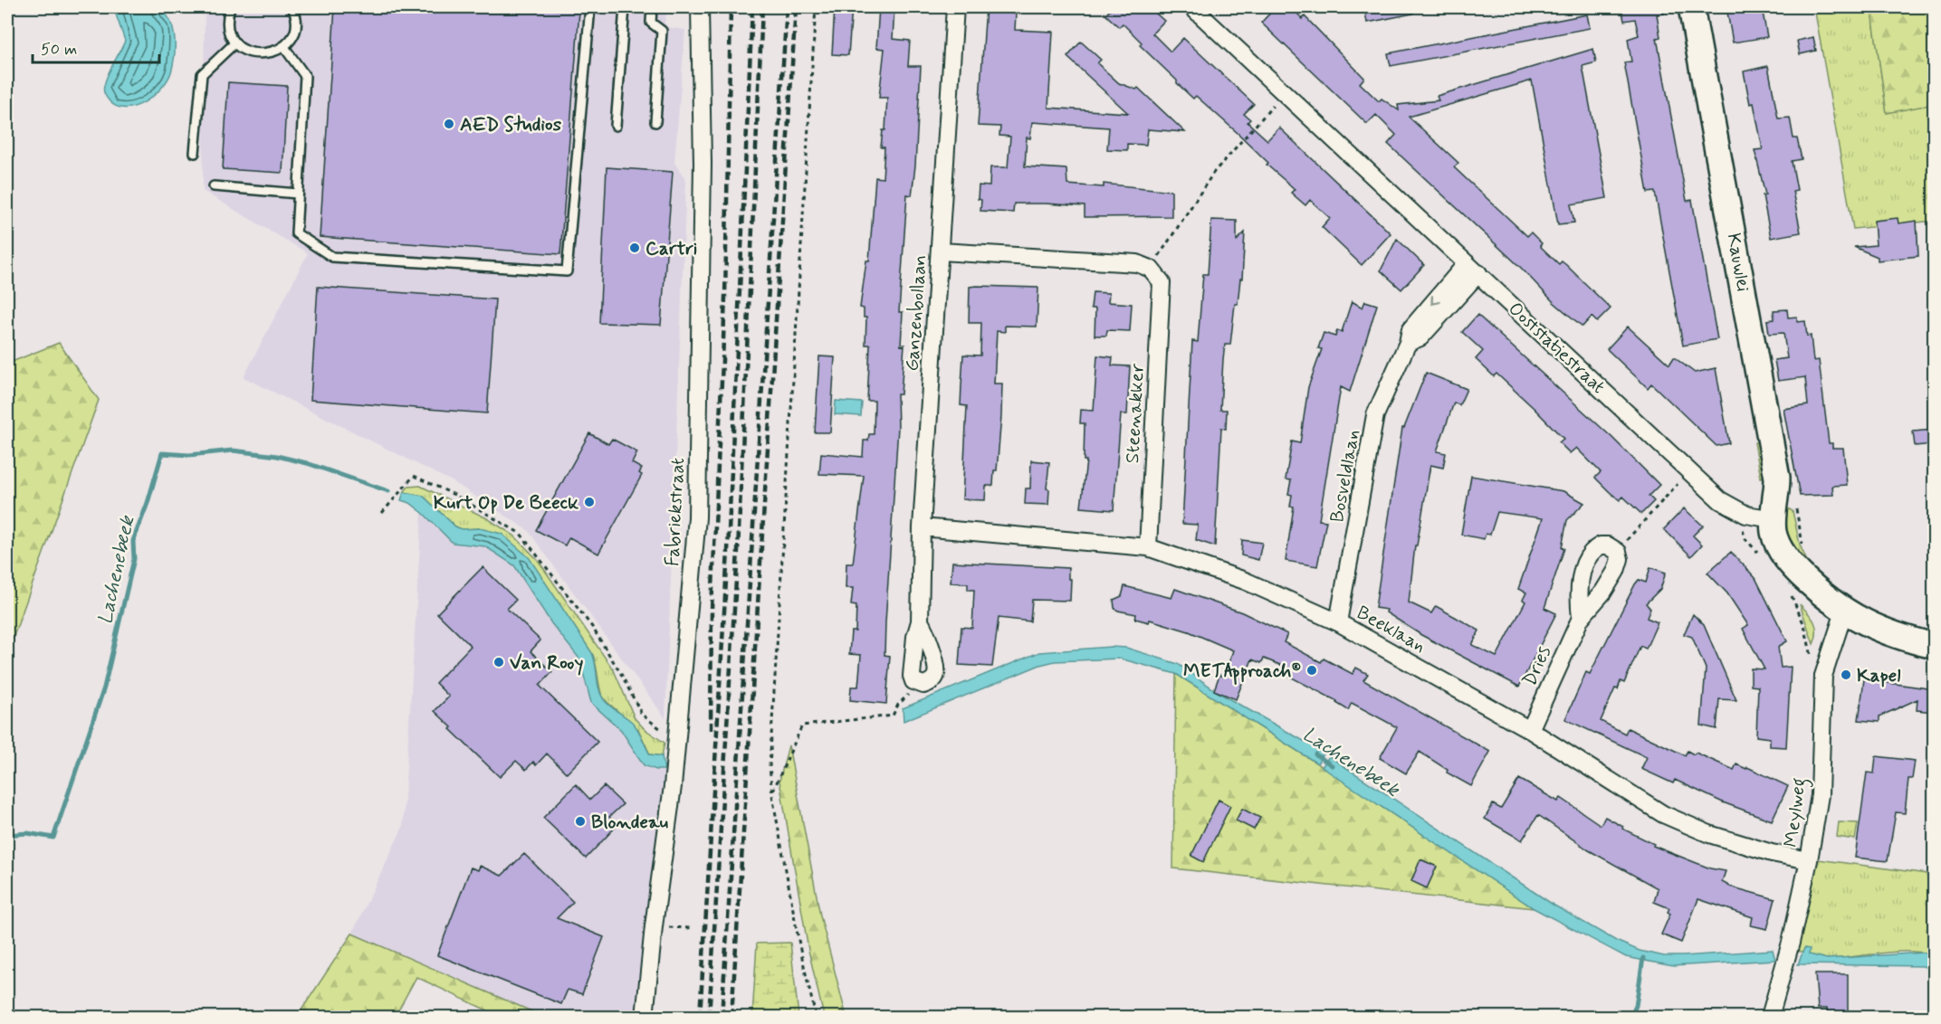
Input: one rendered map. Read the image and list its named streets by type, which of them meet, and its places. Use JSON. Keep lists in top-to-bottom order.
{
  "streets": {
    "street": [
      "Kauwlei",
      "Ganzenbollaan",
      "Ooststatiestraat",
      "Steenakker",
      "Bosveldlaan",
      "Fabriekstraat",
      "Beeklaan",
      "Dries",
      "Meylweg"
    ]
  },
  "crossings": [
    ["Kauwlei", "Ooststatiestraat"],
    ["Ganzenbollaan", "Beeklaan"],
    ["Ooststatiestraat", "Bosveldlaan"],
    ["Steenakker", "Beeklaan"],
    ["Bosveldlaan", "Beeklaan"],
    ["Beeklaan", "Dries"],
    ["Beeklaan", "Meylweg"]
  ],
  "water": ["Lachenebeek"],
  "places": [
    "AED Studios",
    "Cartri",
    "Kurt Op De Beeck",
    "Van Rooy",
    "METApproach®",
    "Kapel",
    "Blondeau"
  ],
  "scale_bar": "50 m"
}
